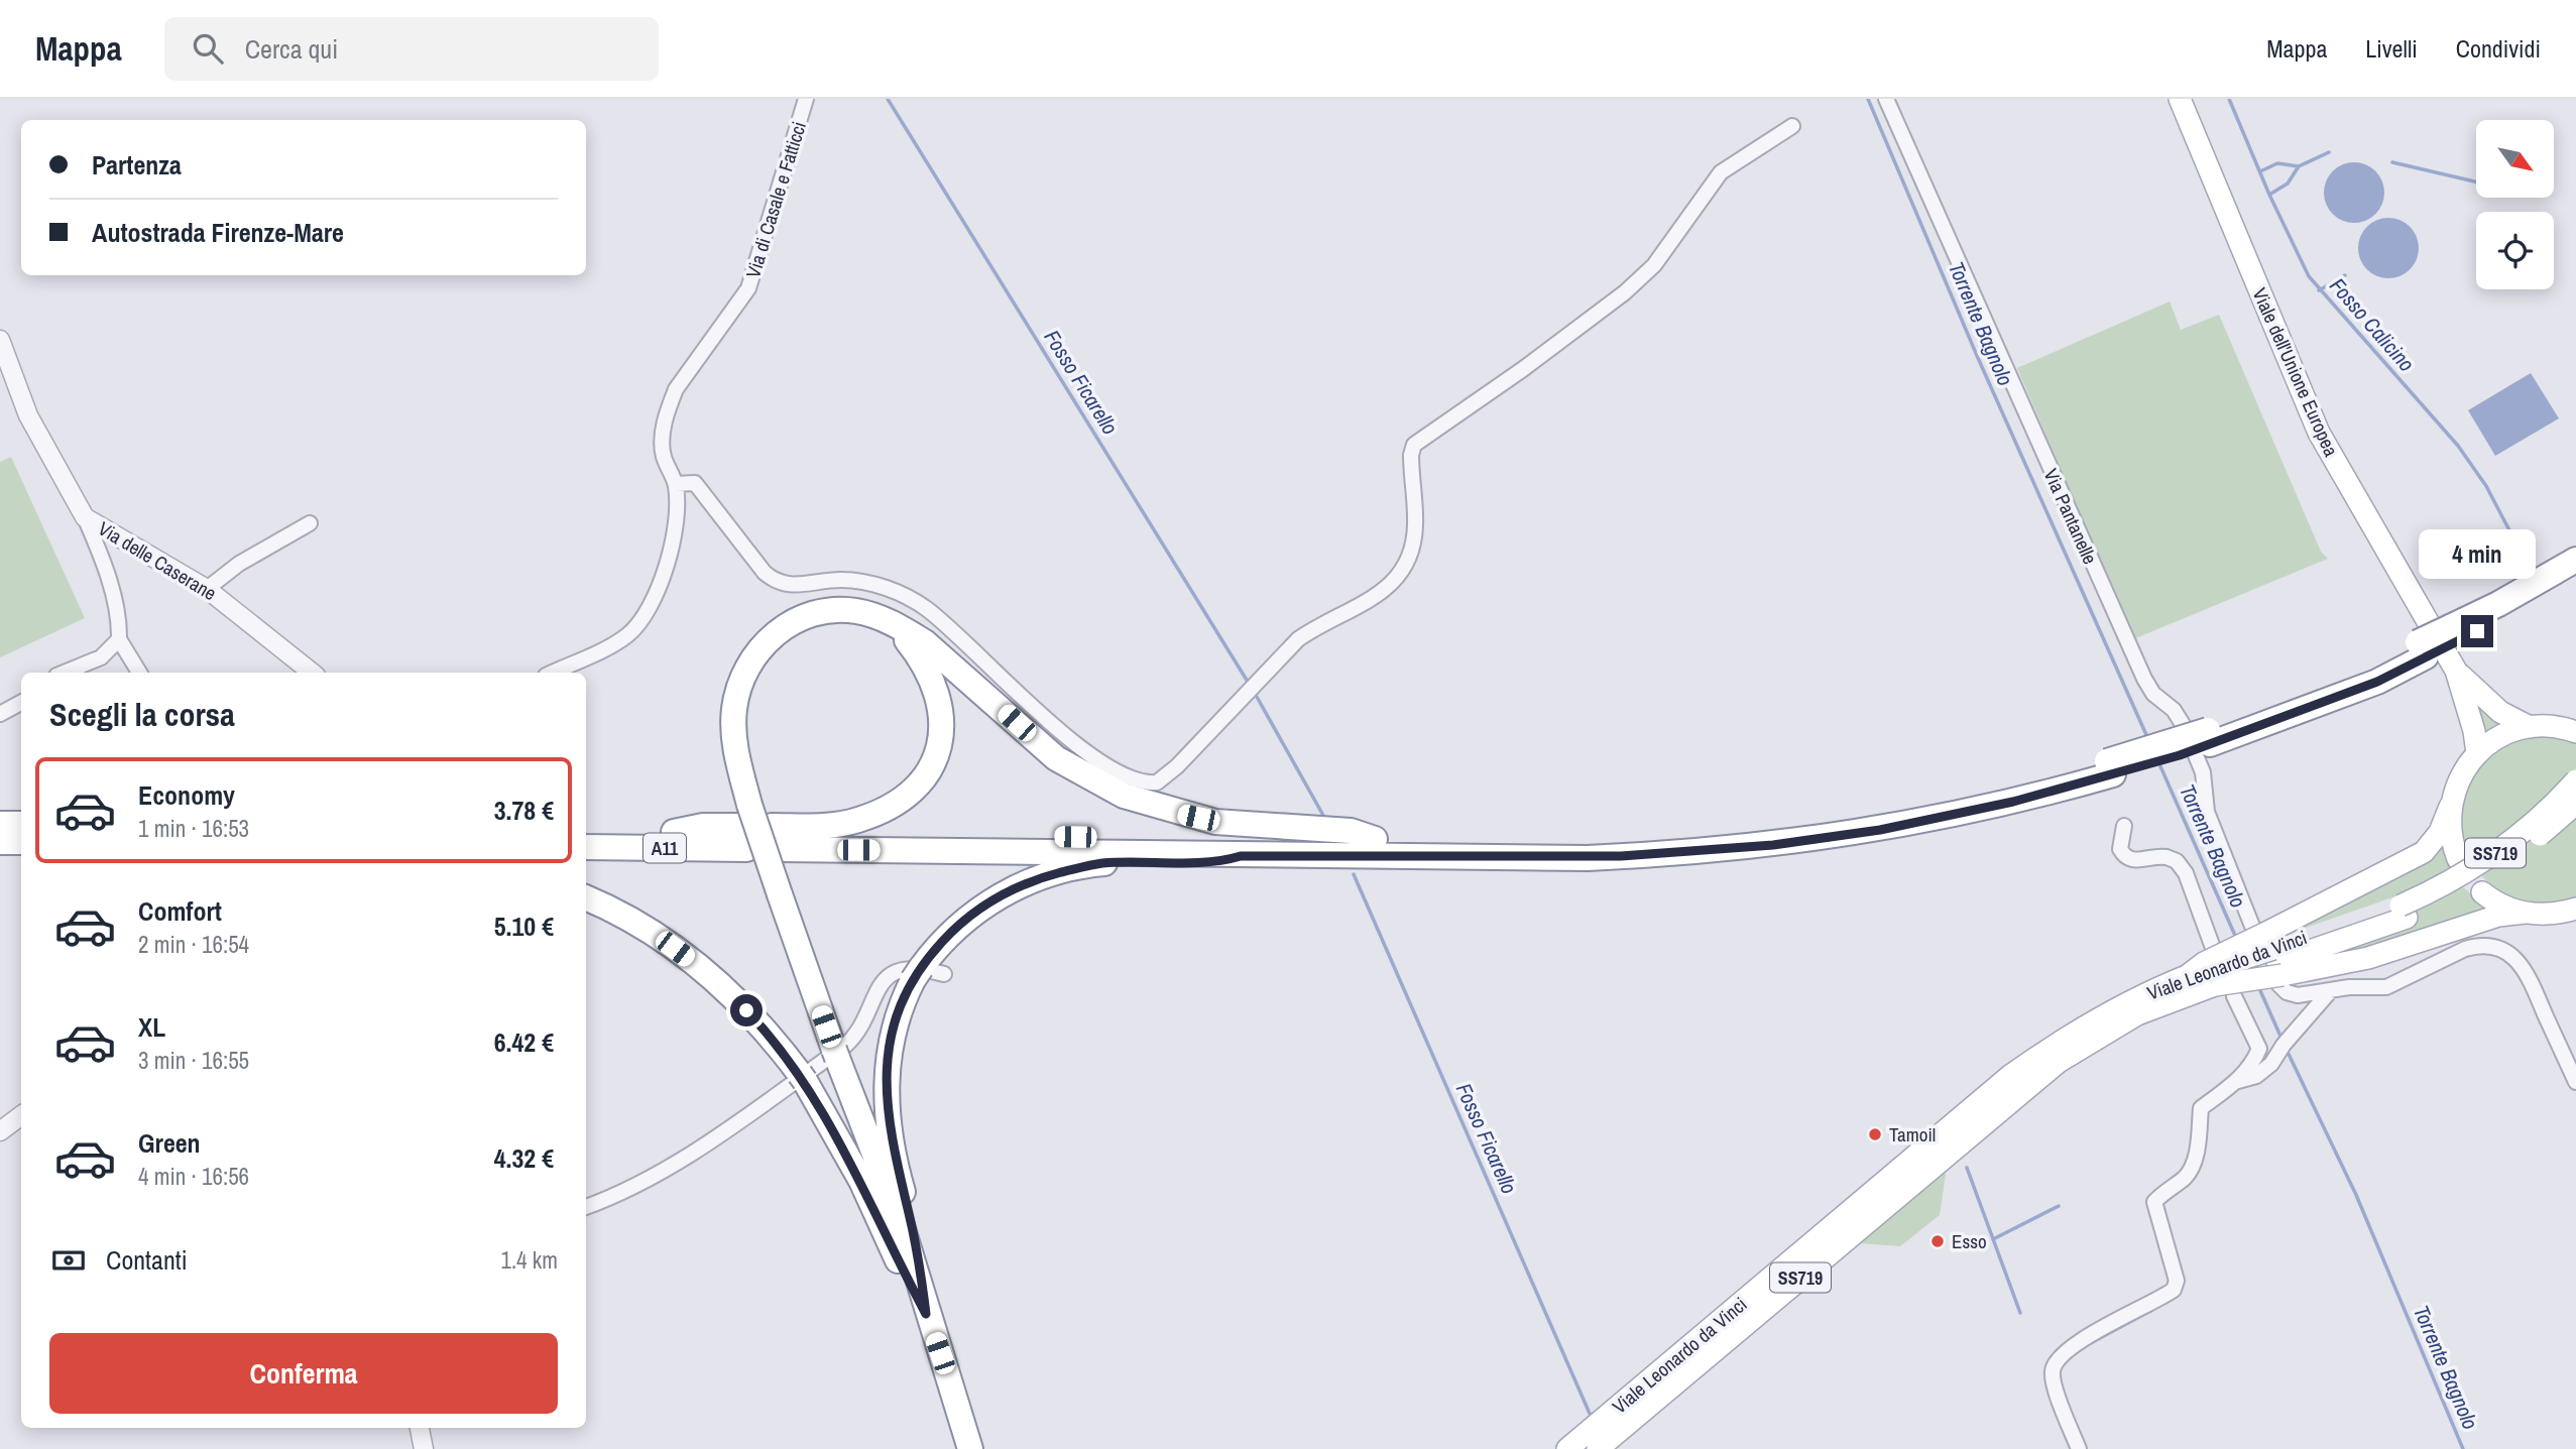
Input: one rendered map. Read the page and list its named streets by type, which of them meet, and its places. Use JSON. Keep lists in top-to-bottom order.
{
  "streets": {
    "highway": ["A11"],
    "main road": ["Viale dell'Unione Europea", "SS719", "Viale Leonardo da Vinci"],
    "street": ["Via di Casale e Fatticci", "Via Pantanelle", "Via delle Caserane"]
  },
  "crossings": [
    ["Via Pantanelle", "Viale Leonardo da Vinci"]
  ],
  "water": ["Torrente Bagnolo", "Fosso Calicino", "Fosso Ficarello"],
  "places": ["Tamoil", "Esso"],
  "north": "bottom right",
  "page": {
    "header": "Mappa",
    "search": "Cerca qui",
    "nav": ["Mappa", "Livelli", "Condividi"],
    "banner": ["Partenza", "Autostrada Firenze-Mare"],
    "bubble": "4 min",
    "heading": "Scegli la corsa",
    "list": [
      {
        "name": "Economy",
        "note": "1 min · 16:53",
        "value": "3.78 €"
      },
      {
        "name": "Comfort",
        "note": "2 min · 16:54",
        "value": "5.10 €"
      },
      {
        "name": "XL",
        "note": "3 min · 16:55",
        "value": "6.42 €"
      },
      {
        "name": "Green",
        "note": "4 min · 16:56",
        "value": "4.32 €"
      }
    ],
    "pay": ["Contanti", "1.4 km"],
    "buttons": "Conferma"
  }
}
